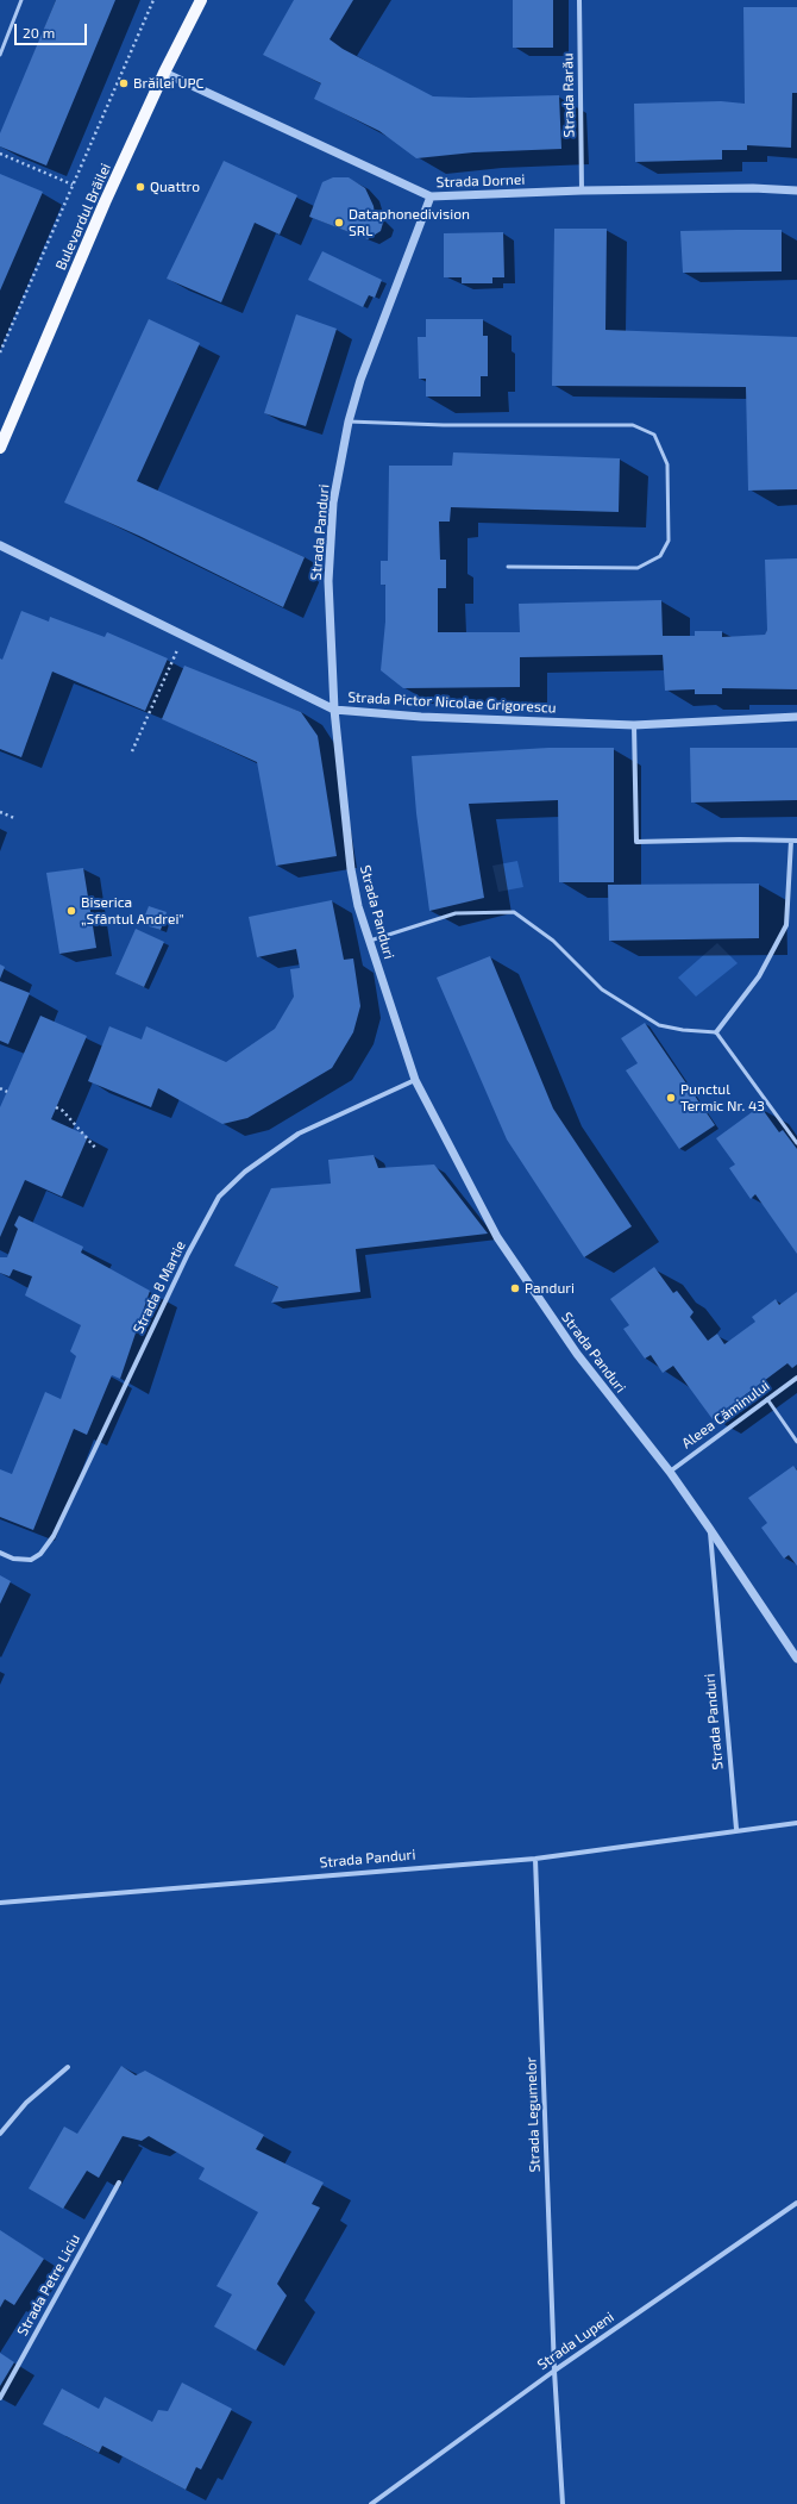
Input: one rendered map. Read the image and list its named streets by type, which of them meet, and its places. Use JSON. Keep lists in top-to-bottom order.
{
  "streets": {
    "main road": ["Bulevardul Brăilei"],
    "street": [
      "Strada Rarău",
      "Strada Dornei",
      "Strada Panduri",
      "Strada Pictor Nicolae Grigorescu",
      "Strada 8 Martie",
      "Aleea Căminului",
      "Strada Legumelor",
      "Strada Petre Liciu",
      "Strada Lupeni"
    ]
  },
  "crossings": [
    ["Strada Rarău", "Strada Dornei"],
    ["Strada Dornei", "Bulevardul Brăilei"],
    ["Strada Dornei", "Strada Panduri"],
    ["Strada Panduri", "Strada Pictor Nicolae Grigorescu"],
    ["Strada Panduri", "Strada 8 Martie"],
    ["Strada Panduri", "Aleea Căminului"],
    ["Strada Panduri", "Strada Legumelor"],
    ["Strada Legumelor", "Strada Lupeni"]
  ],
  "places": [
    "Brăilei UPC",
    "Quattro",
    "Dataphonedivision SRL",
    "Biserica „Sfântul Andrei\"",
    "Punctul Termic Nr. 43",
    "Panduri"
  ],
  "scale_bar": "20 m"
}
